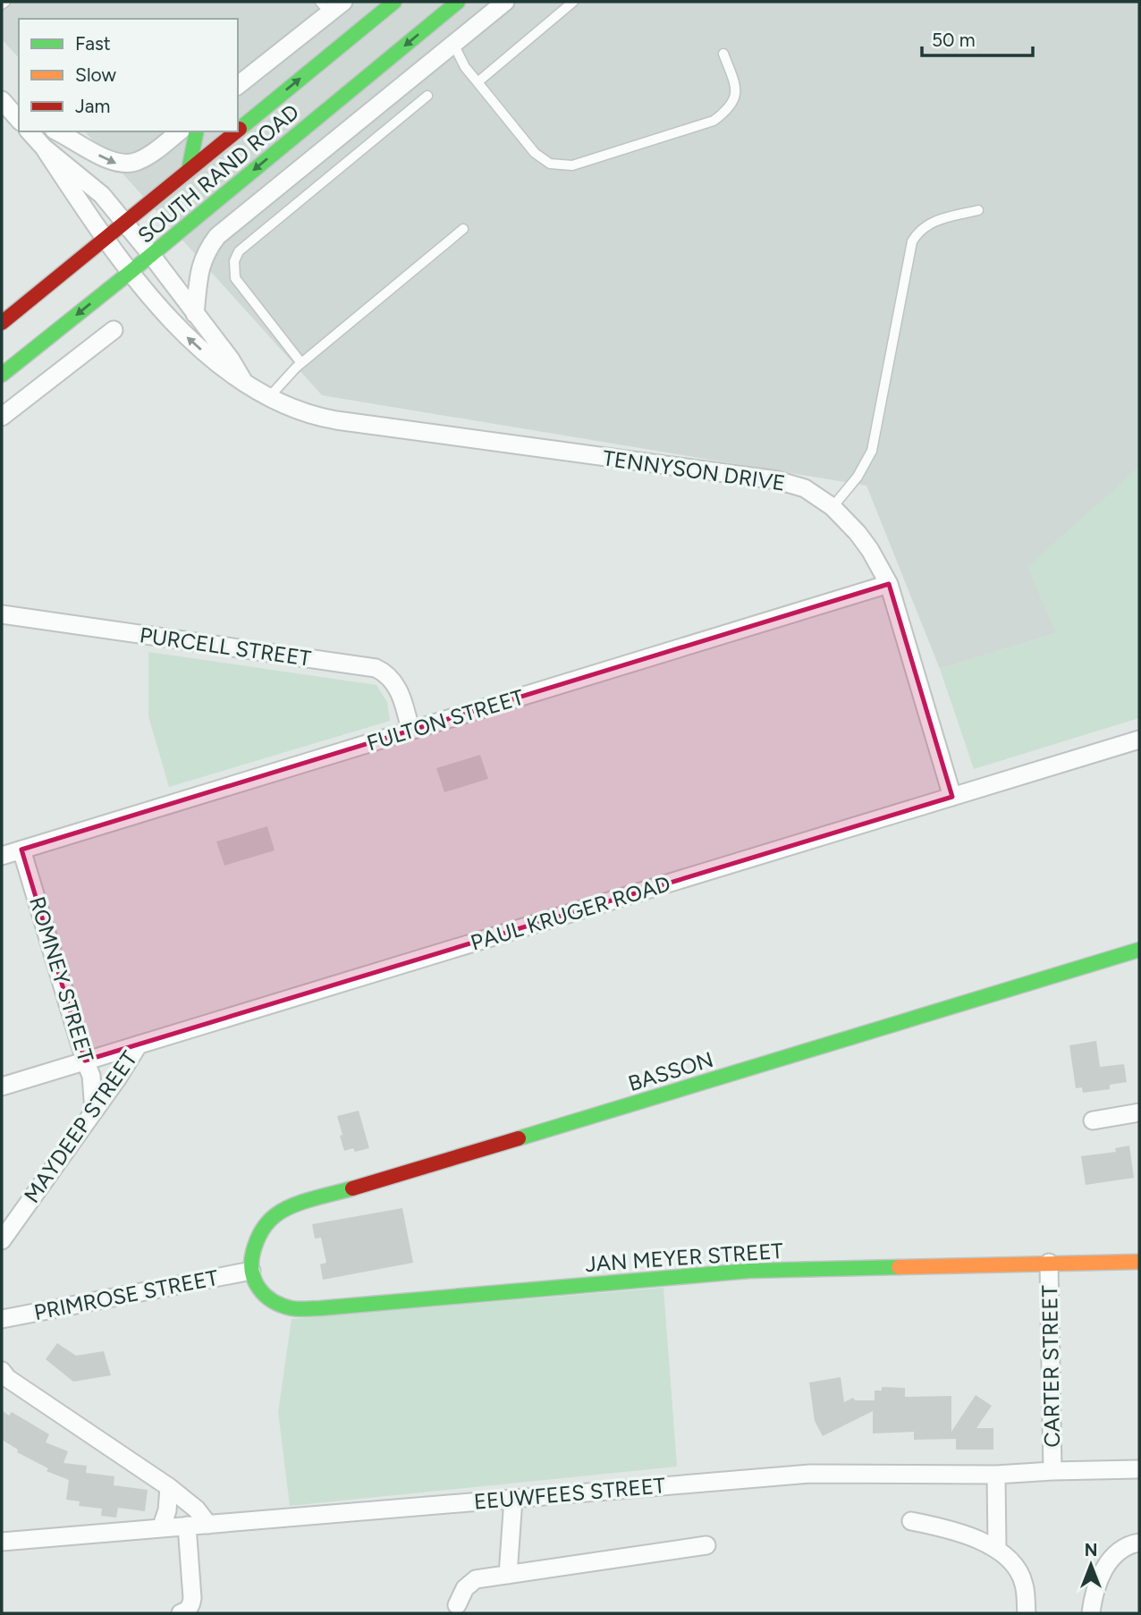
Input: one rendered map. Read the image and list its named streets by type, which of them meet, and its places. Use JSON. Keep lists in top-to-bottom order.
{
  "streets": {
    "street": [
      "SOUTH RAND ROAD",
      "TENNYSON DRIVE",
      "PURCELL STREET",
      "FULTON STREET",
      "PAUL KRUGER ROAD",
      "ROMNEY STREET",
      "BASSON",
      "MAYDEEP STREET",
      "JAN MEYER STREET",
      "PRIMROSE STREET",
      "CARTER STREET",
      "EEUWFEES STREET"
    ]
  },
  "crossings": [
    ["SOUTH RAND ROAD", "TENNYSON DRIVE"],
    ["TENNYSON DRIVE", "FULTON STREET"],
    ["TENNYSON DRIVE", "PAUL KRUGER ROAD"],
    ["PURCELL STREET", "FULTON STREET"],
    ["FULTON STREET", "ROMNEY STREET"],
    ["PAUL KRUGER ROAD", "ROMNEY STREET"],
    ["PAUL KRUGER ROAD", "MAYDEEP STREET"],
    ["ROMNEY STREET", "MAYDEEP STREET"],
    ["BASSON", "JAN MEYER STREET"],
    ["BASSON", "PRIMROSE STREET"],
    ["JAN MEYER STREET", "PRIMROSE STREET"],
    ["JAN MEYER STREET", "CARTER STREET"],
    ["CARTER STREET", "EEUWFEES STREET"]
  ],
  "legend": ["Fast", "Slow", "Jam"],
  "scale_bar": "50 m",
  "north": "top"
}
